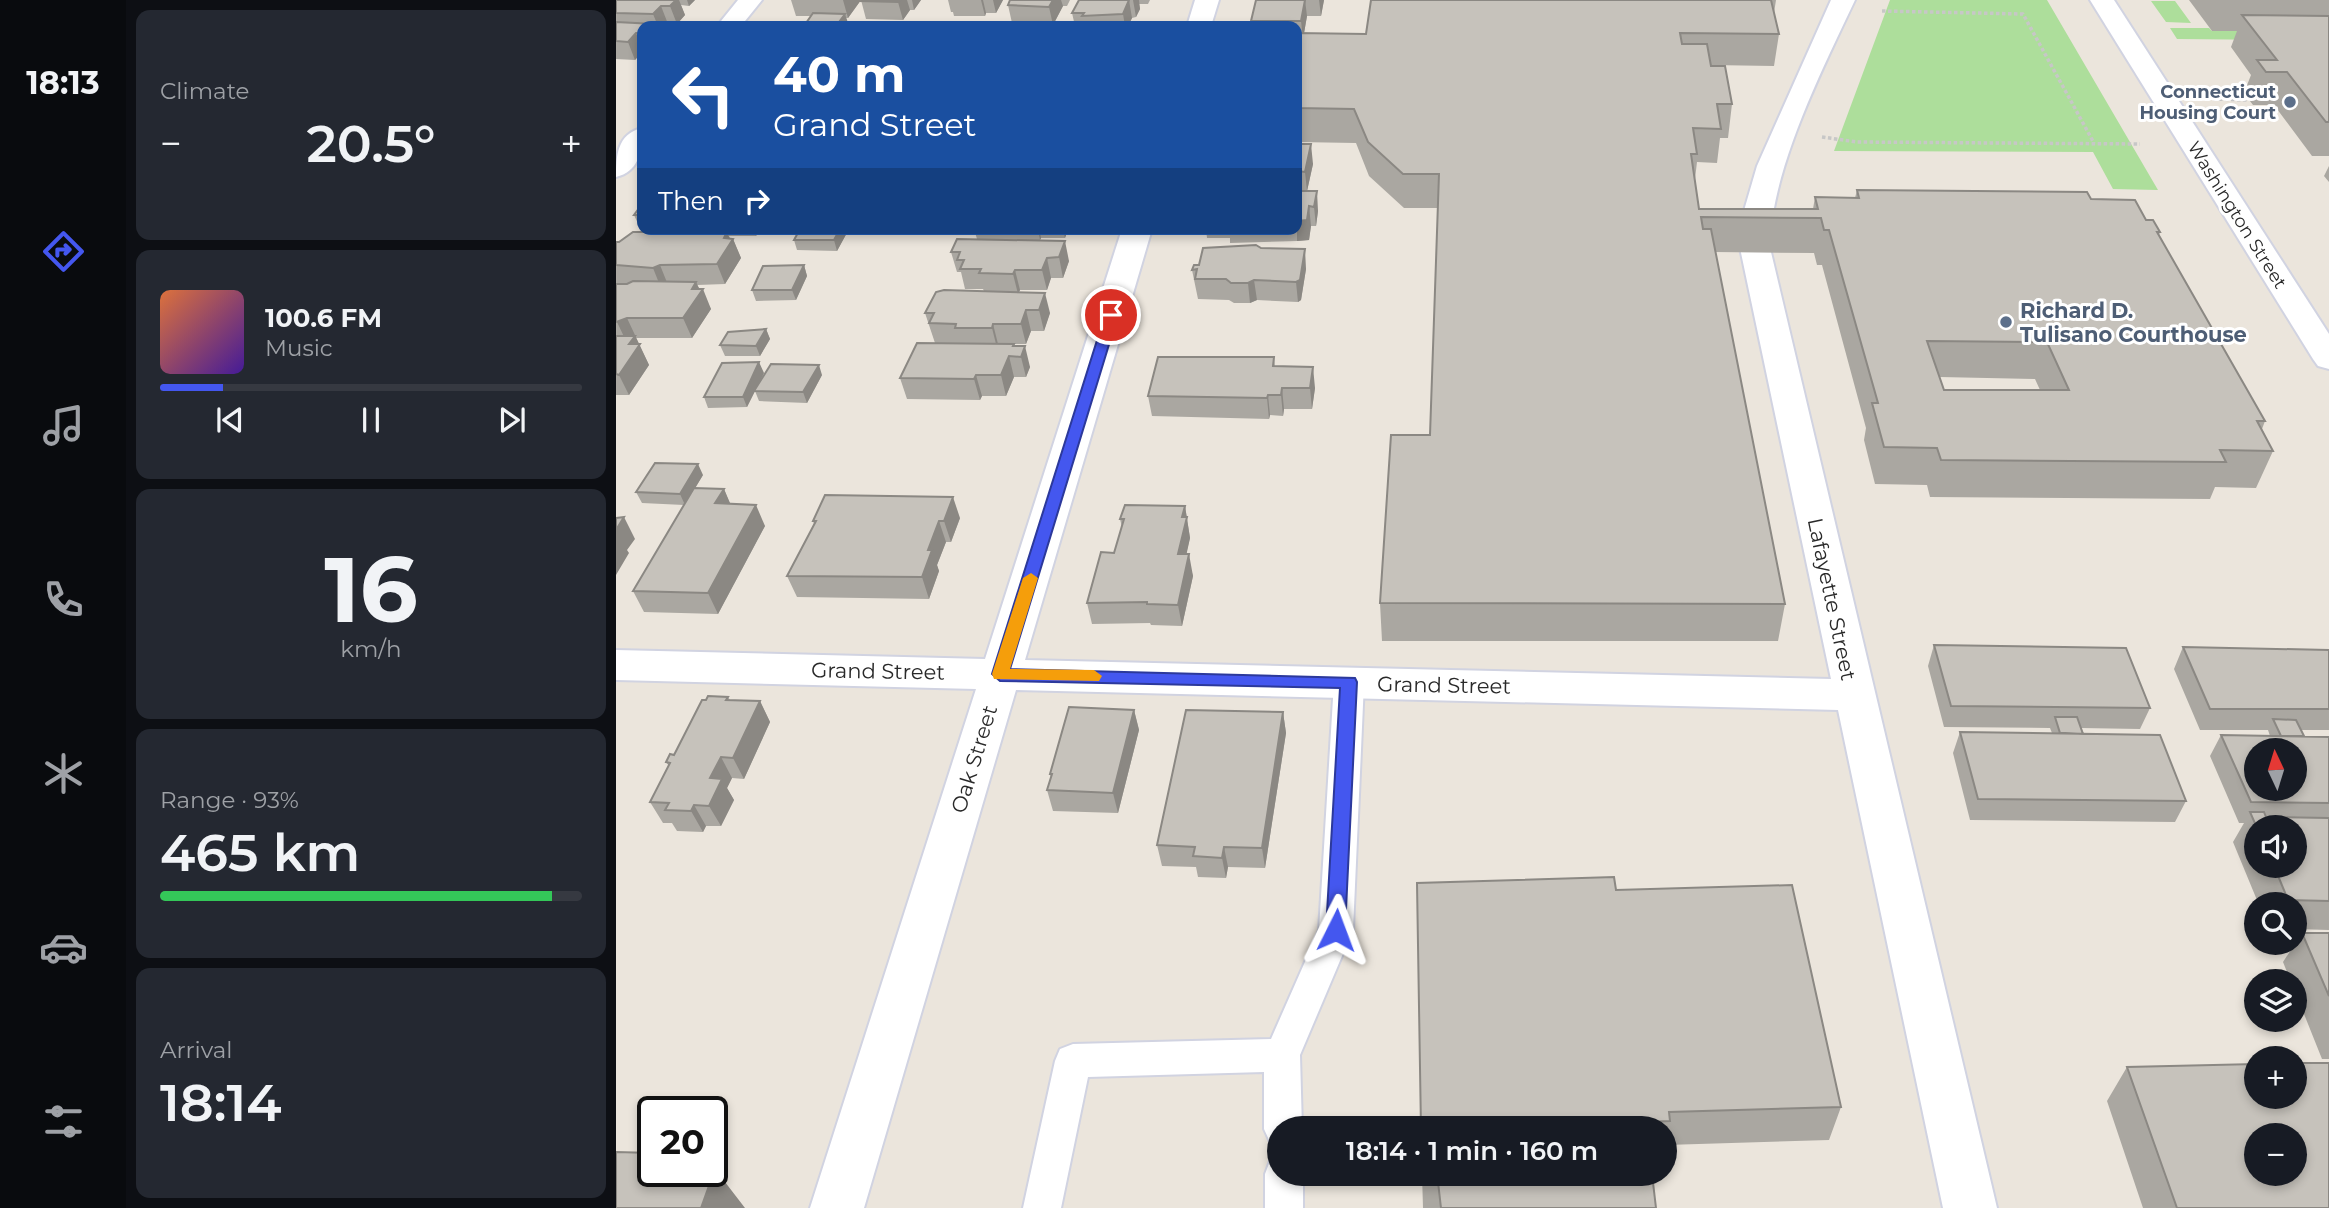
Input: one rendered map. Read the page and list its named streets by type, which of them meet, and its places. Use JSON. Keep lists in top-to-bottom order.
{
  "streets": {
    "street": [
      "Washington Street",
      "Lafayette Street",
      "Grand Street",
      "Oak Street"
    ]
  },
  "crossings": [
    ["Lafayette Street", "Grand Street"],
    ["Grand Street", "Oak Street"]
  ],
  "places": ["Connecticut Housing Court", "Richard D. Tulisano Courthouse"],
  "north": "top",
  "page": {
    "tabs": "18:13",
    "tile": [
      "Climate",
      ["16", "km/h"],
      ["Range · 93%", "465 km"],
      ["Arrival", "18:14"]
    ],
    "turn": ["40 m", "Grand Street"],
    "heat": ["−", "20.5°", "+"],
    "then": "Then",
    "song": ["100.6 FM", "Music"],
    "map_buttons": ["+", "−"],
    "limit": "20",
    "trip": "18:14 · 1 min · 160 m"
  }
}
